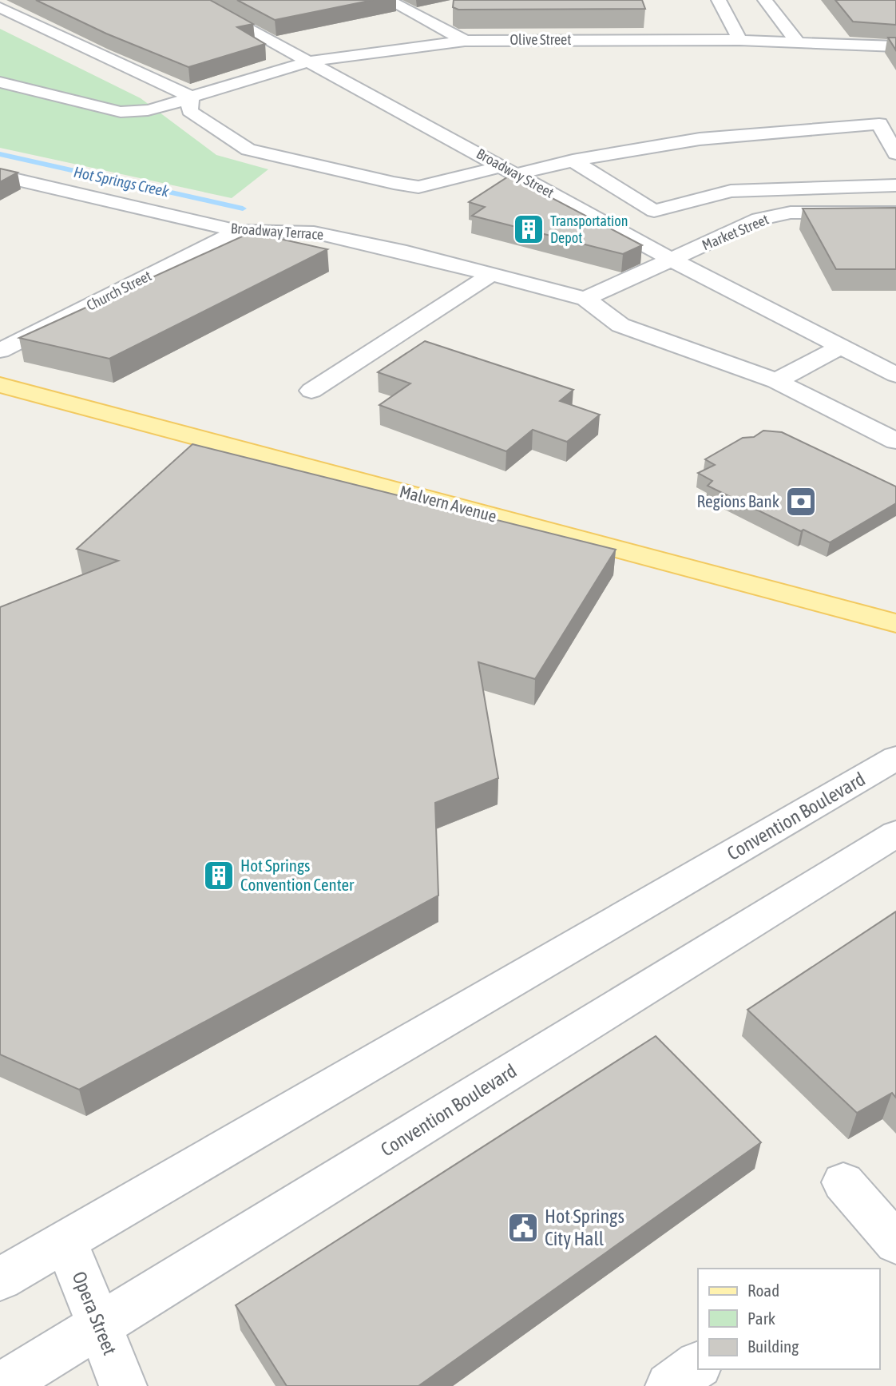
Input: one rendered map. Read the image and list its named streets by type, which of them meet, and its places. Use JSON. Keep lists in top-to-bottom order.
{
  "streets": {
    "main road": ["Malvern Avenue"],
    "street": [
      "Olive Street",
      "Broadway Street",
      "Broadway Terrace",
      "Market Street",
      "Church Street",
      "Convention Boulevard",
      "Opera Street"
    ]
  },
  "crossings": [
    ["Olive Street", "Broadway Street"],
    ["Broadway Street", "Market Street"],
    ["Broadway Terrace", "Market Street"],
    ["Broadway Terrace", "Church Street"],
    ["Convention Boulevard", "Opera Street"]
  ],
  "water": ["Hot Springs Creek"],
  "places": {
    "building": ["Transportation Depot", "Hot Springs Convention Center"],
    "bank": ["Regions Bank"],
    "public building": ["Hot Springs City Hall"]
  },
  "legend": ["Road", "Park", "Building"]
}
